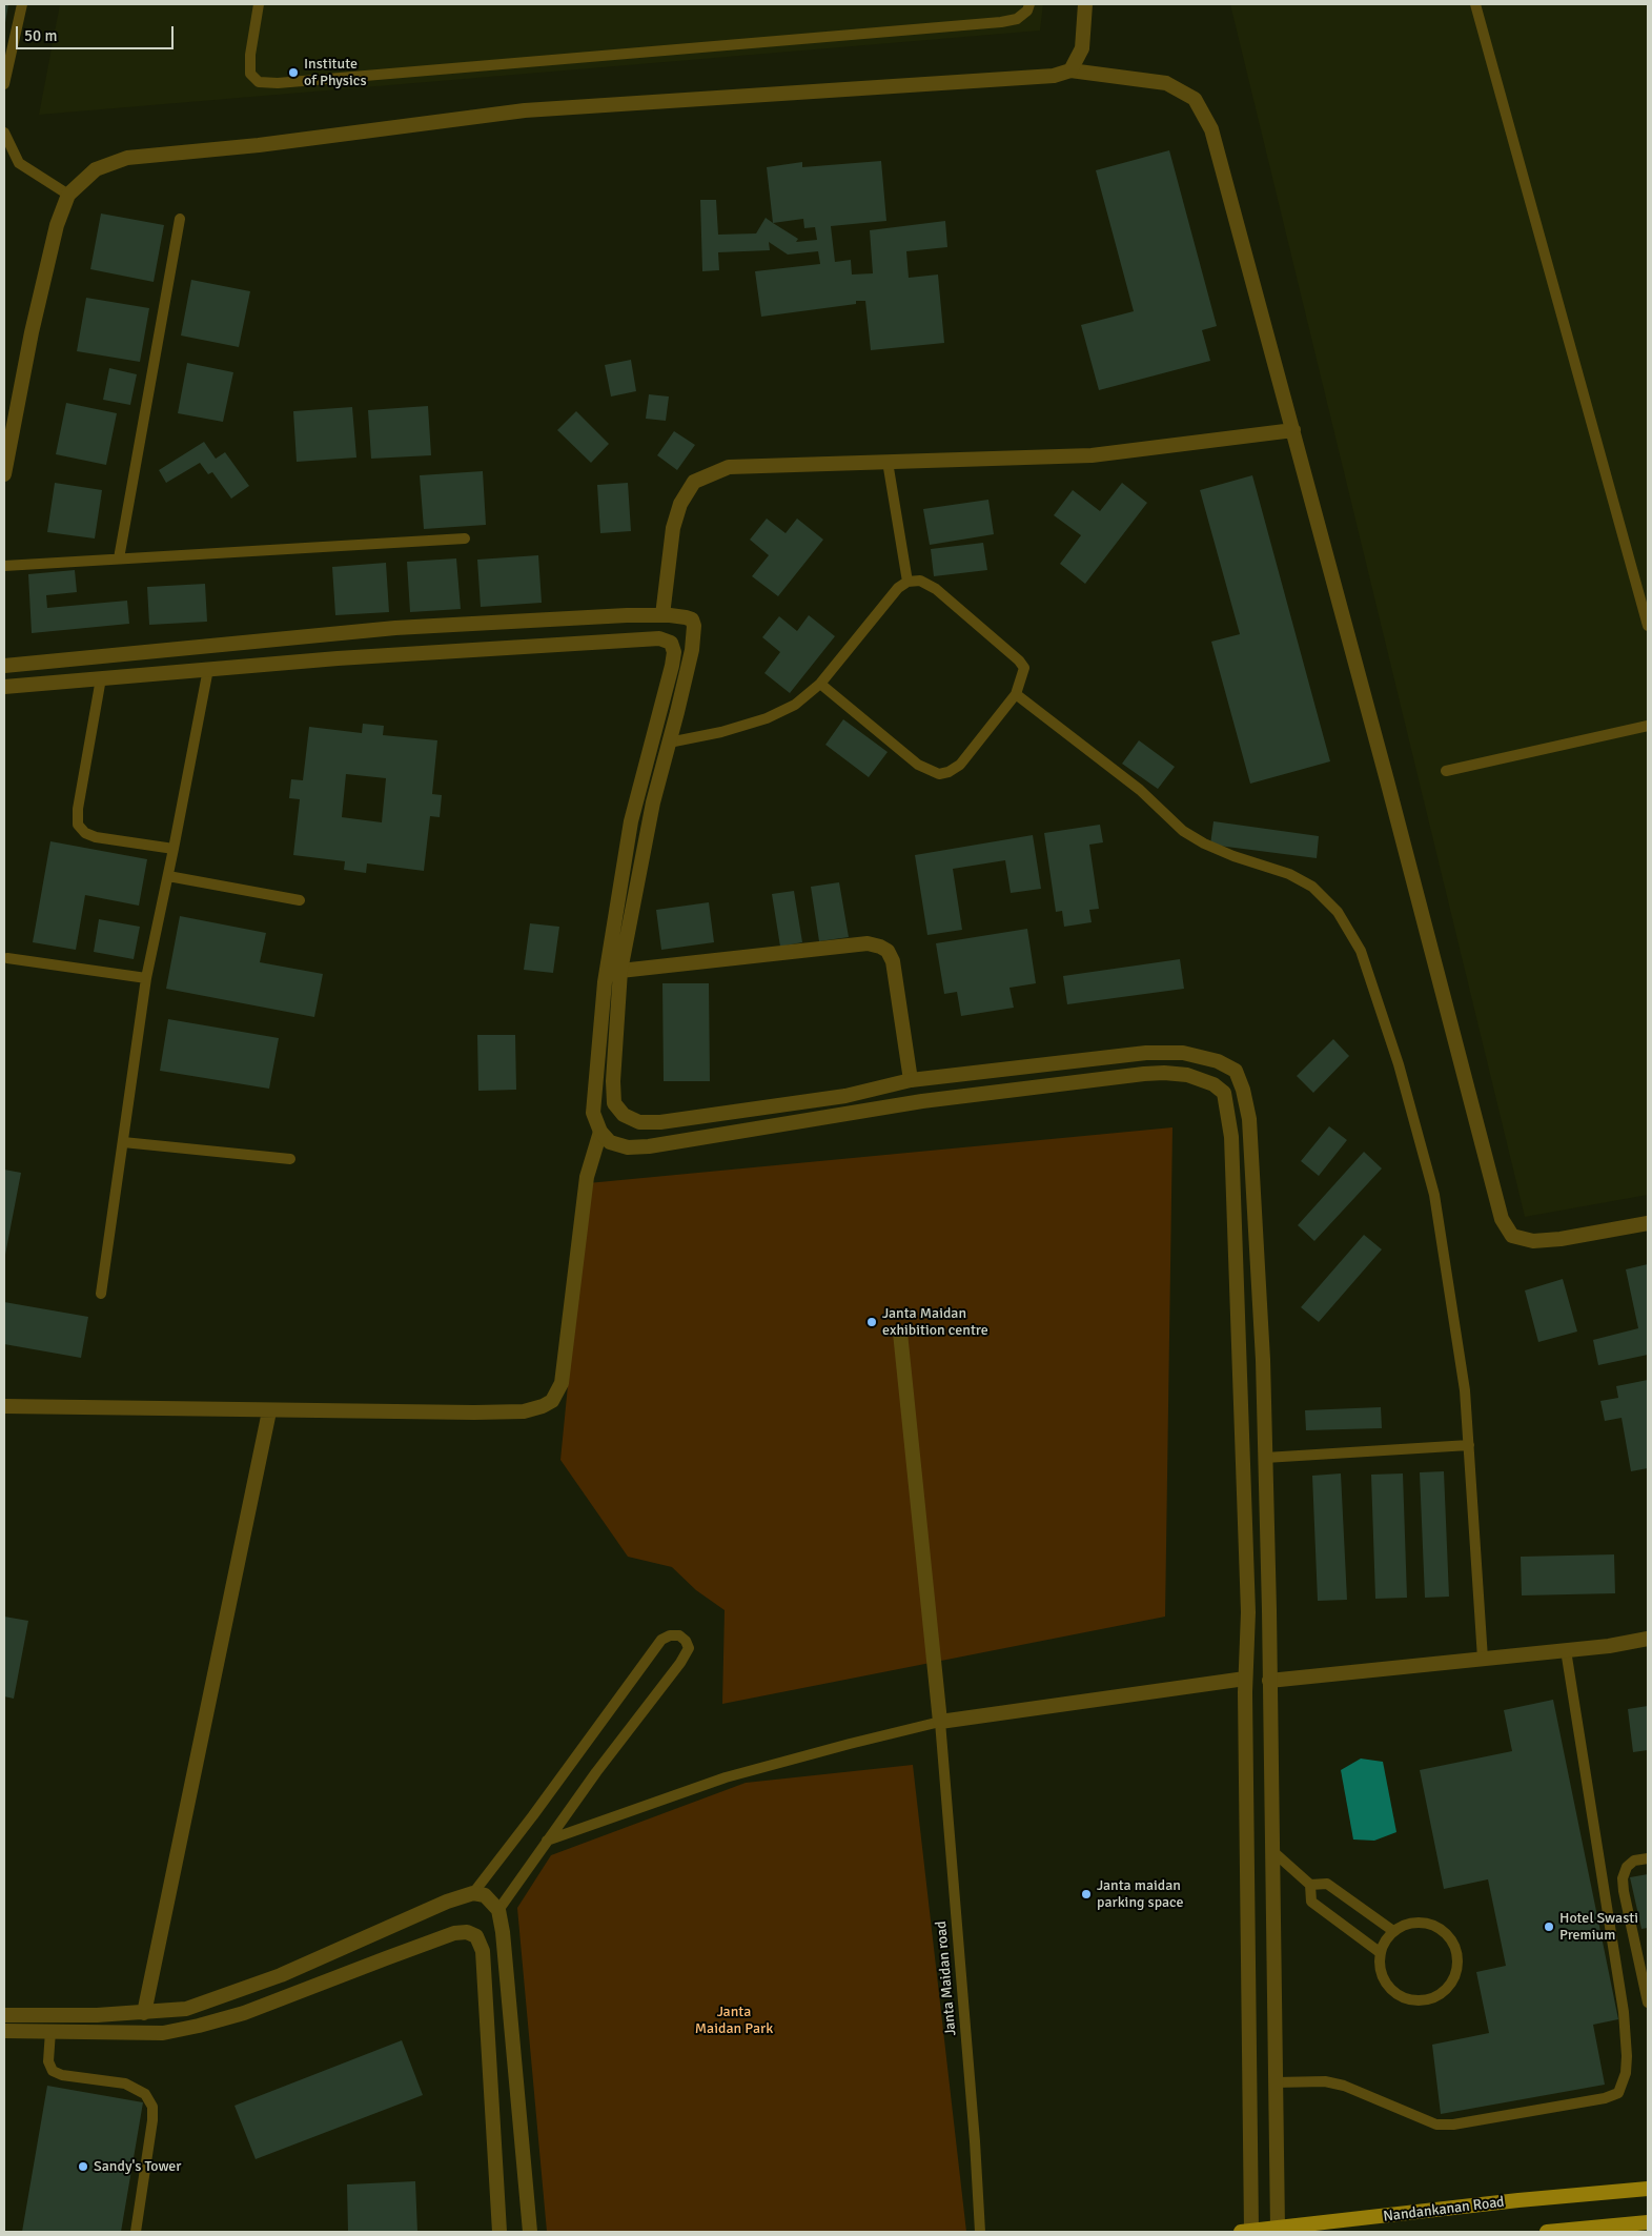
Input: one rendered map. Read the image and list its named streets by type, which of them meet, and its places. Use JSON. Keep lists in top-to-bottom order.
{
  "streets": {
    "main road": ["Nandankanan Road"],
    "lane": ["Janta Maidan road"]
  },
  "parks": ["Janta Maidan Park"],
  "places": [
    "Institute of Physics",
    "Janta Maidan exhibition centre",
    "Janta maidan parking space",
    "Hotel Swasti Premium",
    "Sandy's Tower"
  ],
  "scale_bar": "50 m"
}
